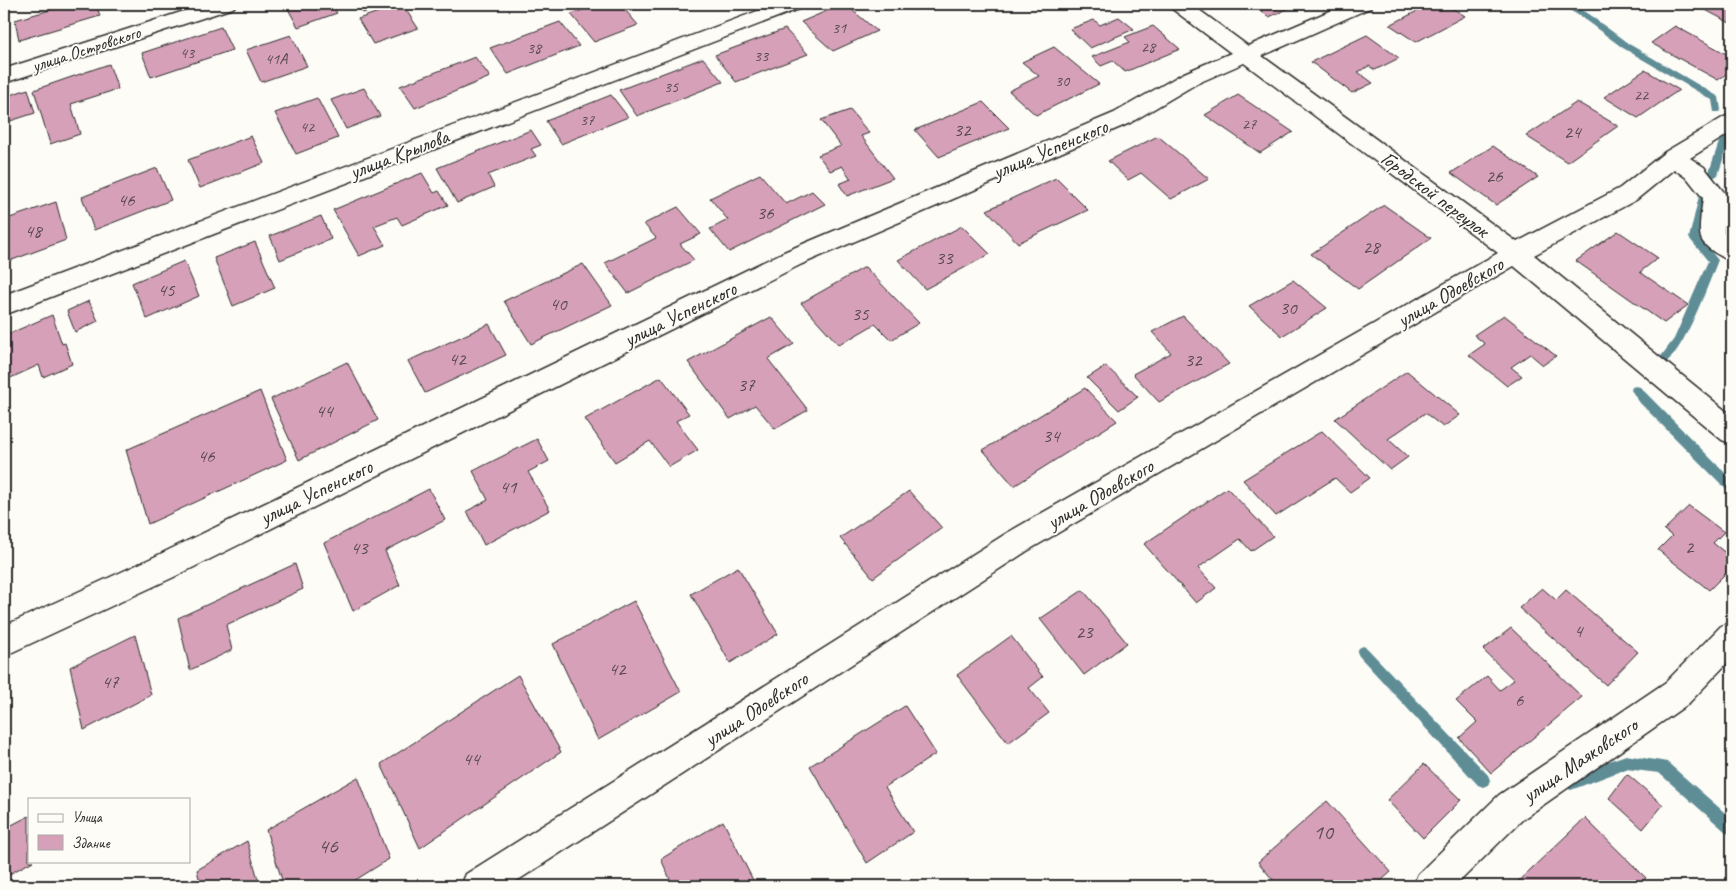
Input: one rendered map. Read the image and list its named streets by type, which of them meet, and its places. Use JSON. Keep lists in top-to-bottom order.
{
  "streets": {
    "street": [
      "улица Островского",
      "улица Успенского",
      "улица Крылова",
      "Городской переулок",
      "улица Одоевского",
      "улица Маяковского"
    ]
  },
  "crossings": [
    ["улица Успенского", "Городской переулок"],
    ["Городской переулок", "улица Одоевского"]
  ],
  "house_numbers": [
    "31",
    "28",
    "38",
    "43",
    "33",
    "41А",
    "30",
    "35",
    "22",
    "37",
    "27",
    "42",
    "32",
    "24",
    "26",
    "46",
    "36",
    "48",
    "28",
    "33",
    "45",
    "40",
    "30",
    "35",
    "42",
    "32",
    "37",
    "44",
    "34",
    "46",
    "41",
    "2",
    "43",
    "4",
    "23",
    "42",
    "47",
    "6",
    "44",
    "10",
    "46"
  ],
  "legend": ["Улица", "Здание"]
}
